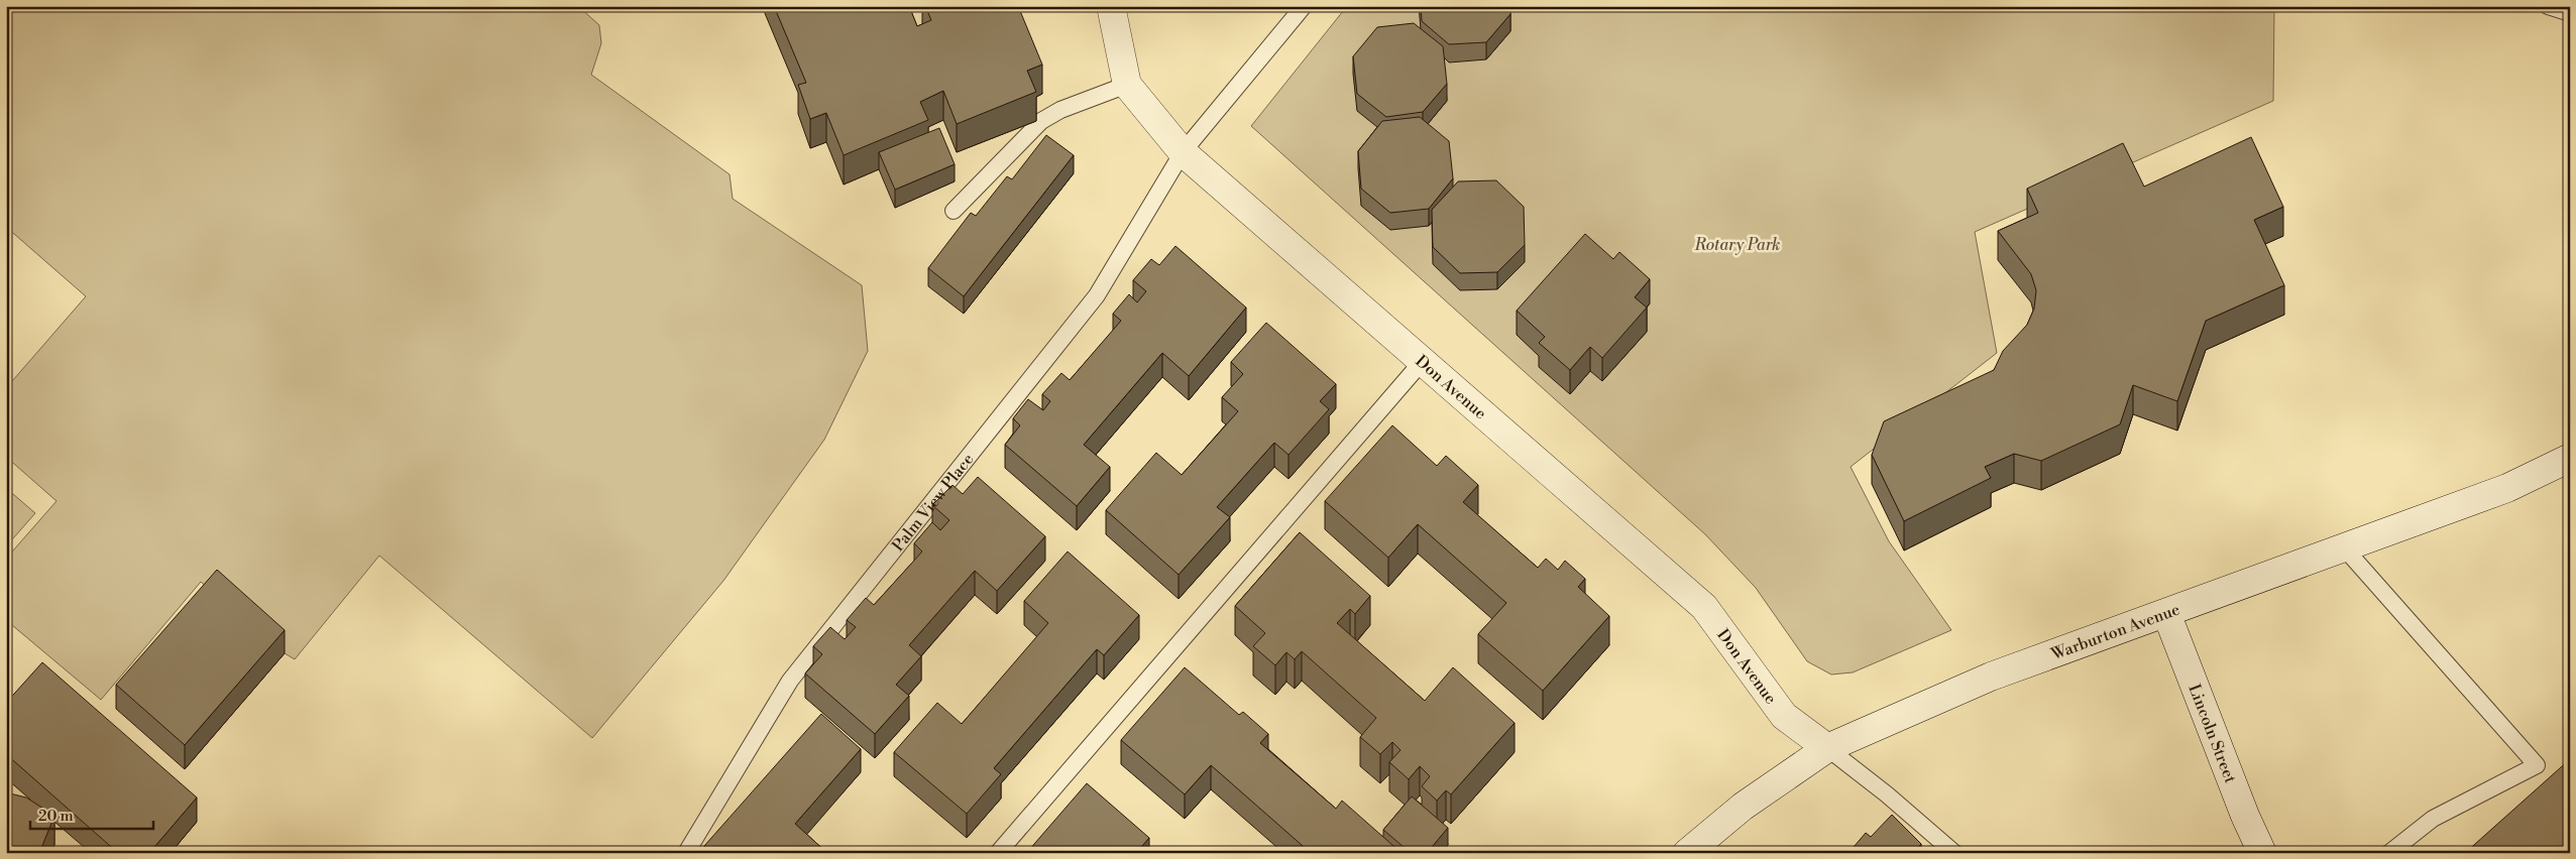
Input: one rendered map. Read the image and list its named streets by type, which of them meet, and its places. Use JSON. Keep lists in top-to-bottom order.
{
  "streets": {
    "street": ["Don Avenue", "Warburton Avenue", "Lincoln Street"],
    "lane": ["Palm View Place"]
  },
  "crossings": [
    ["Don Avenue", "Palm View Place"],
    ["Don Avenue", "Warburton Avenue"],
    ["Warburton Avenue", "Lincoln Street"]
  ],
  "parks": ["Rotary Park"],
  "scale_bar": "20 m"
}
